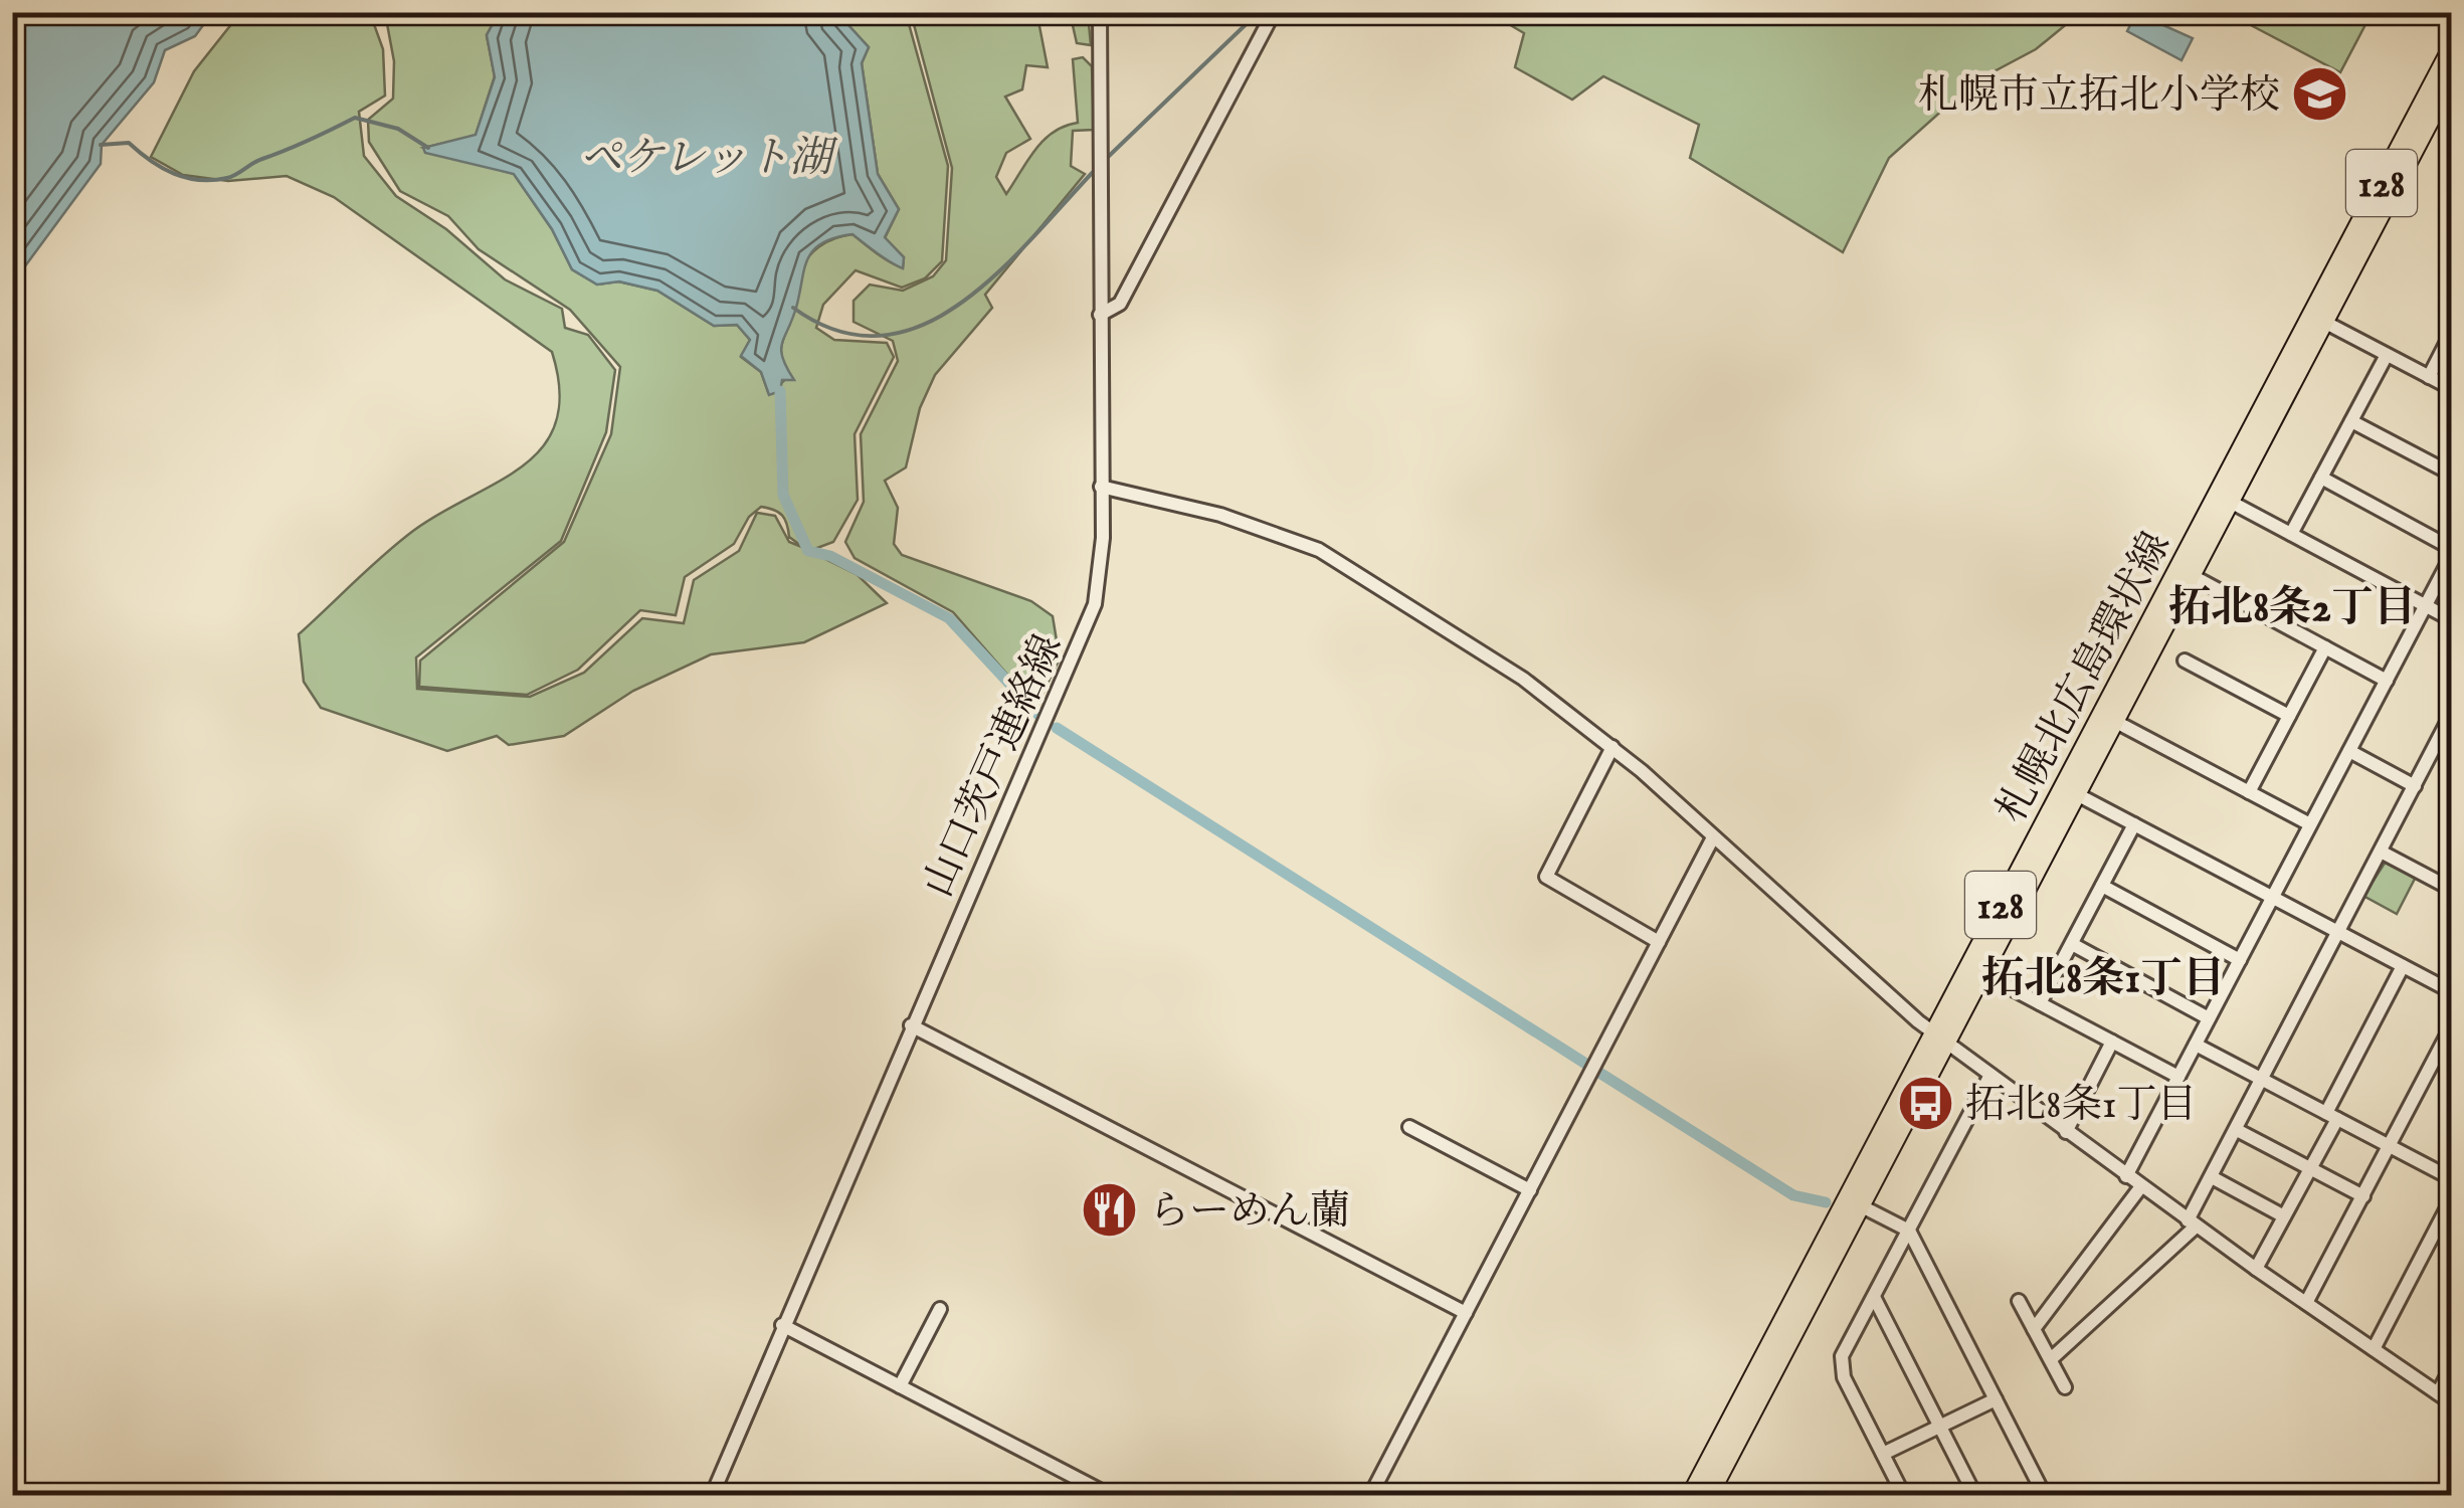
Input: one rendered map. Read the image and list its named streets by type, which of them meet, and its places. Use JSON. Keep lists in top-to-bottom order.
{
  "streets": {
    "main road": ["128", "札幌北広島環状線"],
    "street": ["山口茨戸連絡線"]
  },
  "districts": ["拓北8条2丁目", "拓北8条1丁目"],
  "water": ["ペケレット湖"],
  "places": {
    "school or university": ["札幌市立拓北小学校"],
    "bus stop": ["拓北8条1丁目"],
    "restaurant": ["らーめん蘭"]
  }
}
